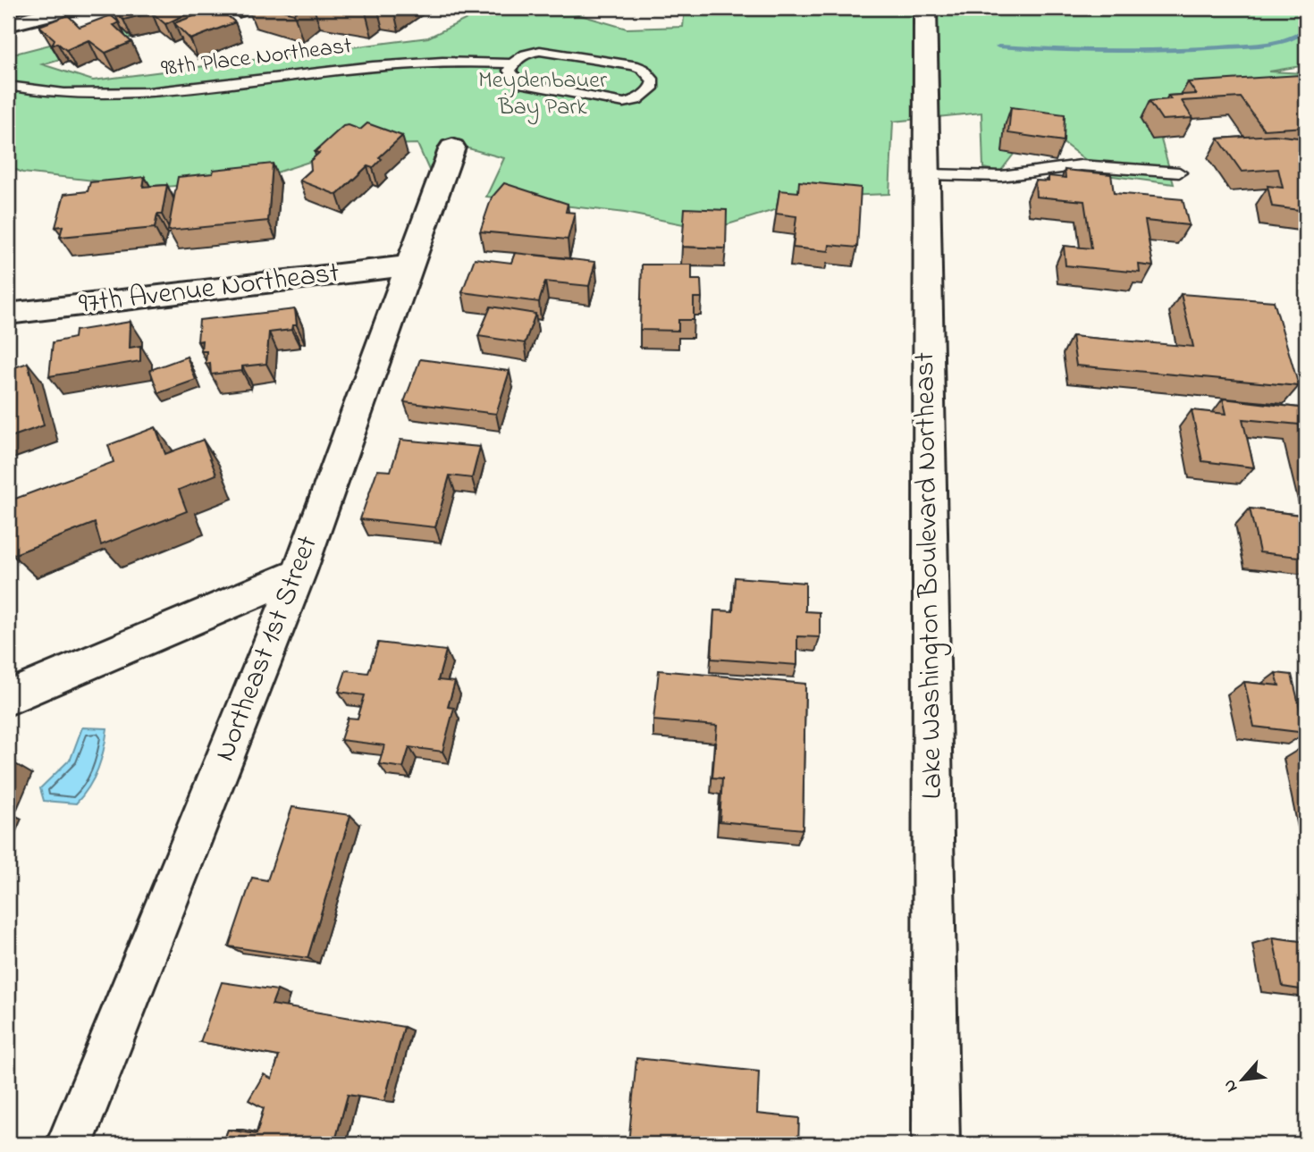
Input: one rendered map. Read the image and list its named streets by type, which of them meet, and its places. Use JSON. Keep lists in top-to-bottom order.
{
  "streets": {
    "street": ["97th Avenue Northeast", "Lake Washington Boulevard Northeast", "Northeast 1st Street"],
    "lane": ["98th Place Northeast"]
  },
  "crossings": [
    ["97th Avenue Northeast", "Northeast 1st Street"]
  ],
  "parks": ["Meydenbauer Bay Park"],
  "north": "bottom left"
}
